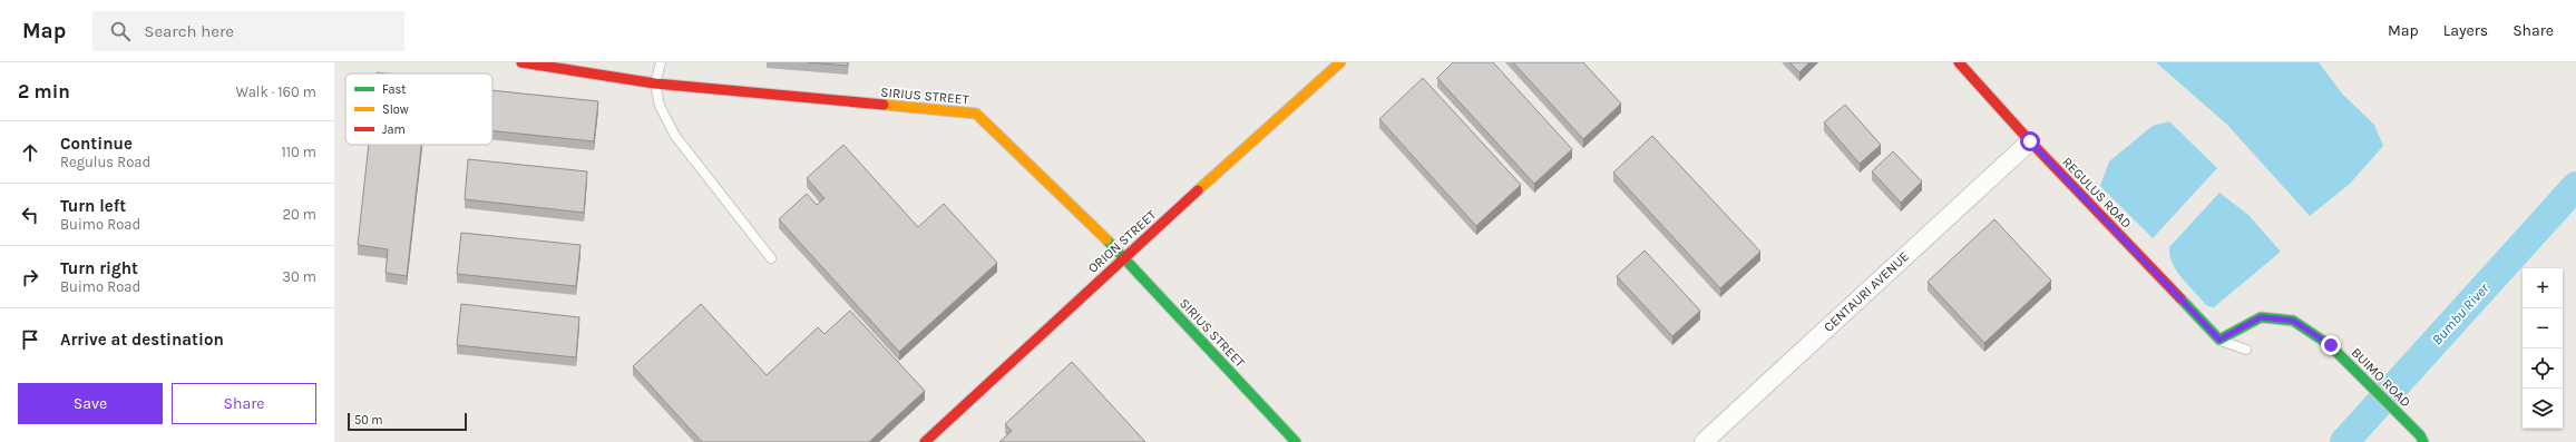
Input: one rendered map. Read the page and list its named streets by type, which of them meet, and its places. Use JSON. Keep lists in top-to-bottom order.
{
  "streets": {
    "street": [
      "SIRIUS STREET",
      "REGULUS ROAD",
      "ORION STREET",
      "CENTAURI AVENUE",
      "BUIMO ROAD"
    ]
  },
  "crossings": [
    ["SIRIUS STREET", "ORION STREET"],
    ["REGULUS ROAD", "CENTAURI AVENUE"],
    ["REGULUS ROAD", "BUIMO ROAD"]
  ],
  "water": ["Bumbu River"],
  "legend": ["Fast", "Slow", "Jam"],
  "scale_bar": "50 m",
  "page": {
    "header": "Map",
    "search": "Search here",
    "nav": ["Map", "Layers", "Share"],
    "heading": ["2 min", "Walk · 160 m"],
    "list": [
      ["Continue", "Regulus Road", "110 m"],
      ["Turn left", "Buimo Road", "20 m"],
      ["Turn right", "Buimo Road", "30 m"],
      "Arrive at destination"
    ],
    "map_buttons": ["+", "−"],
    "buttons": ["Save", "Share"],
    "scale": "50 m"
  }
}
